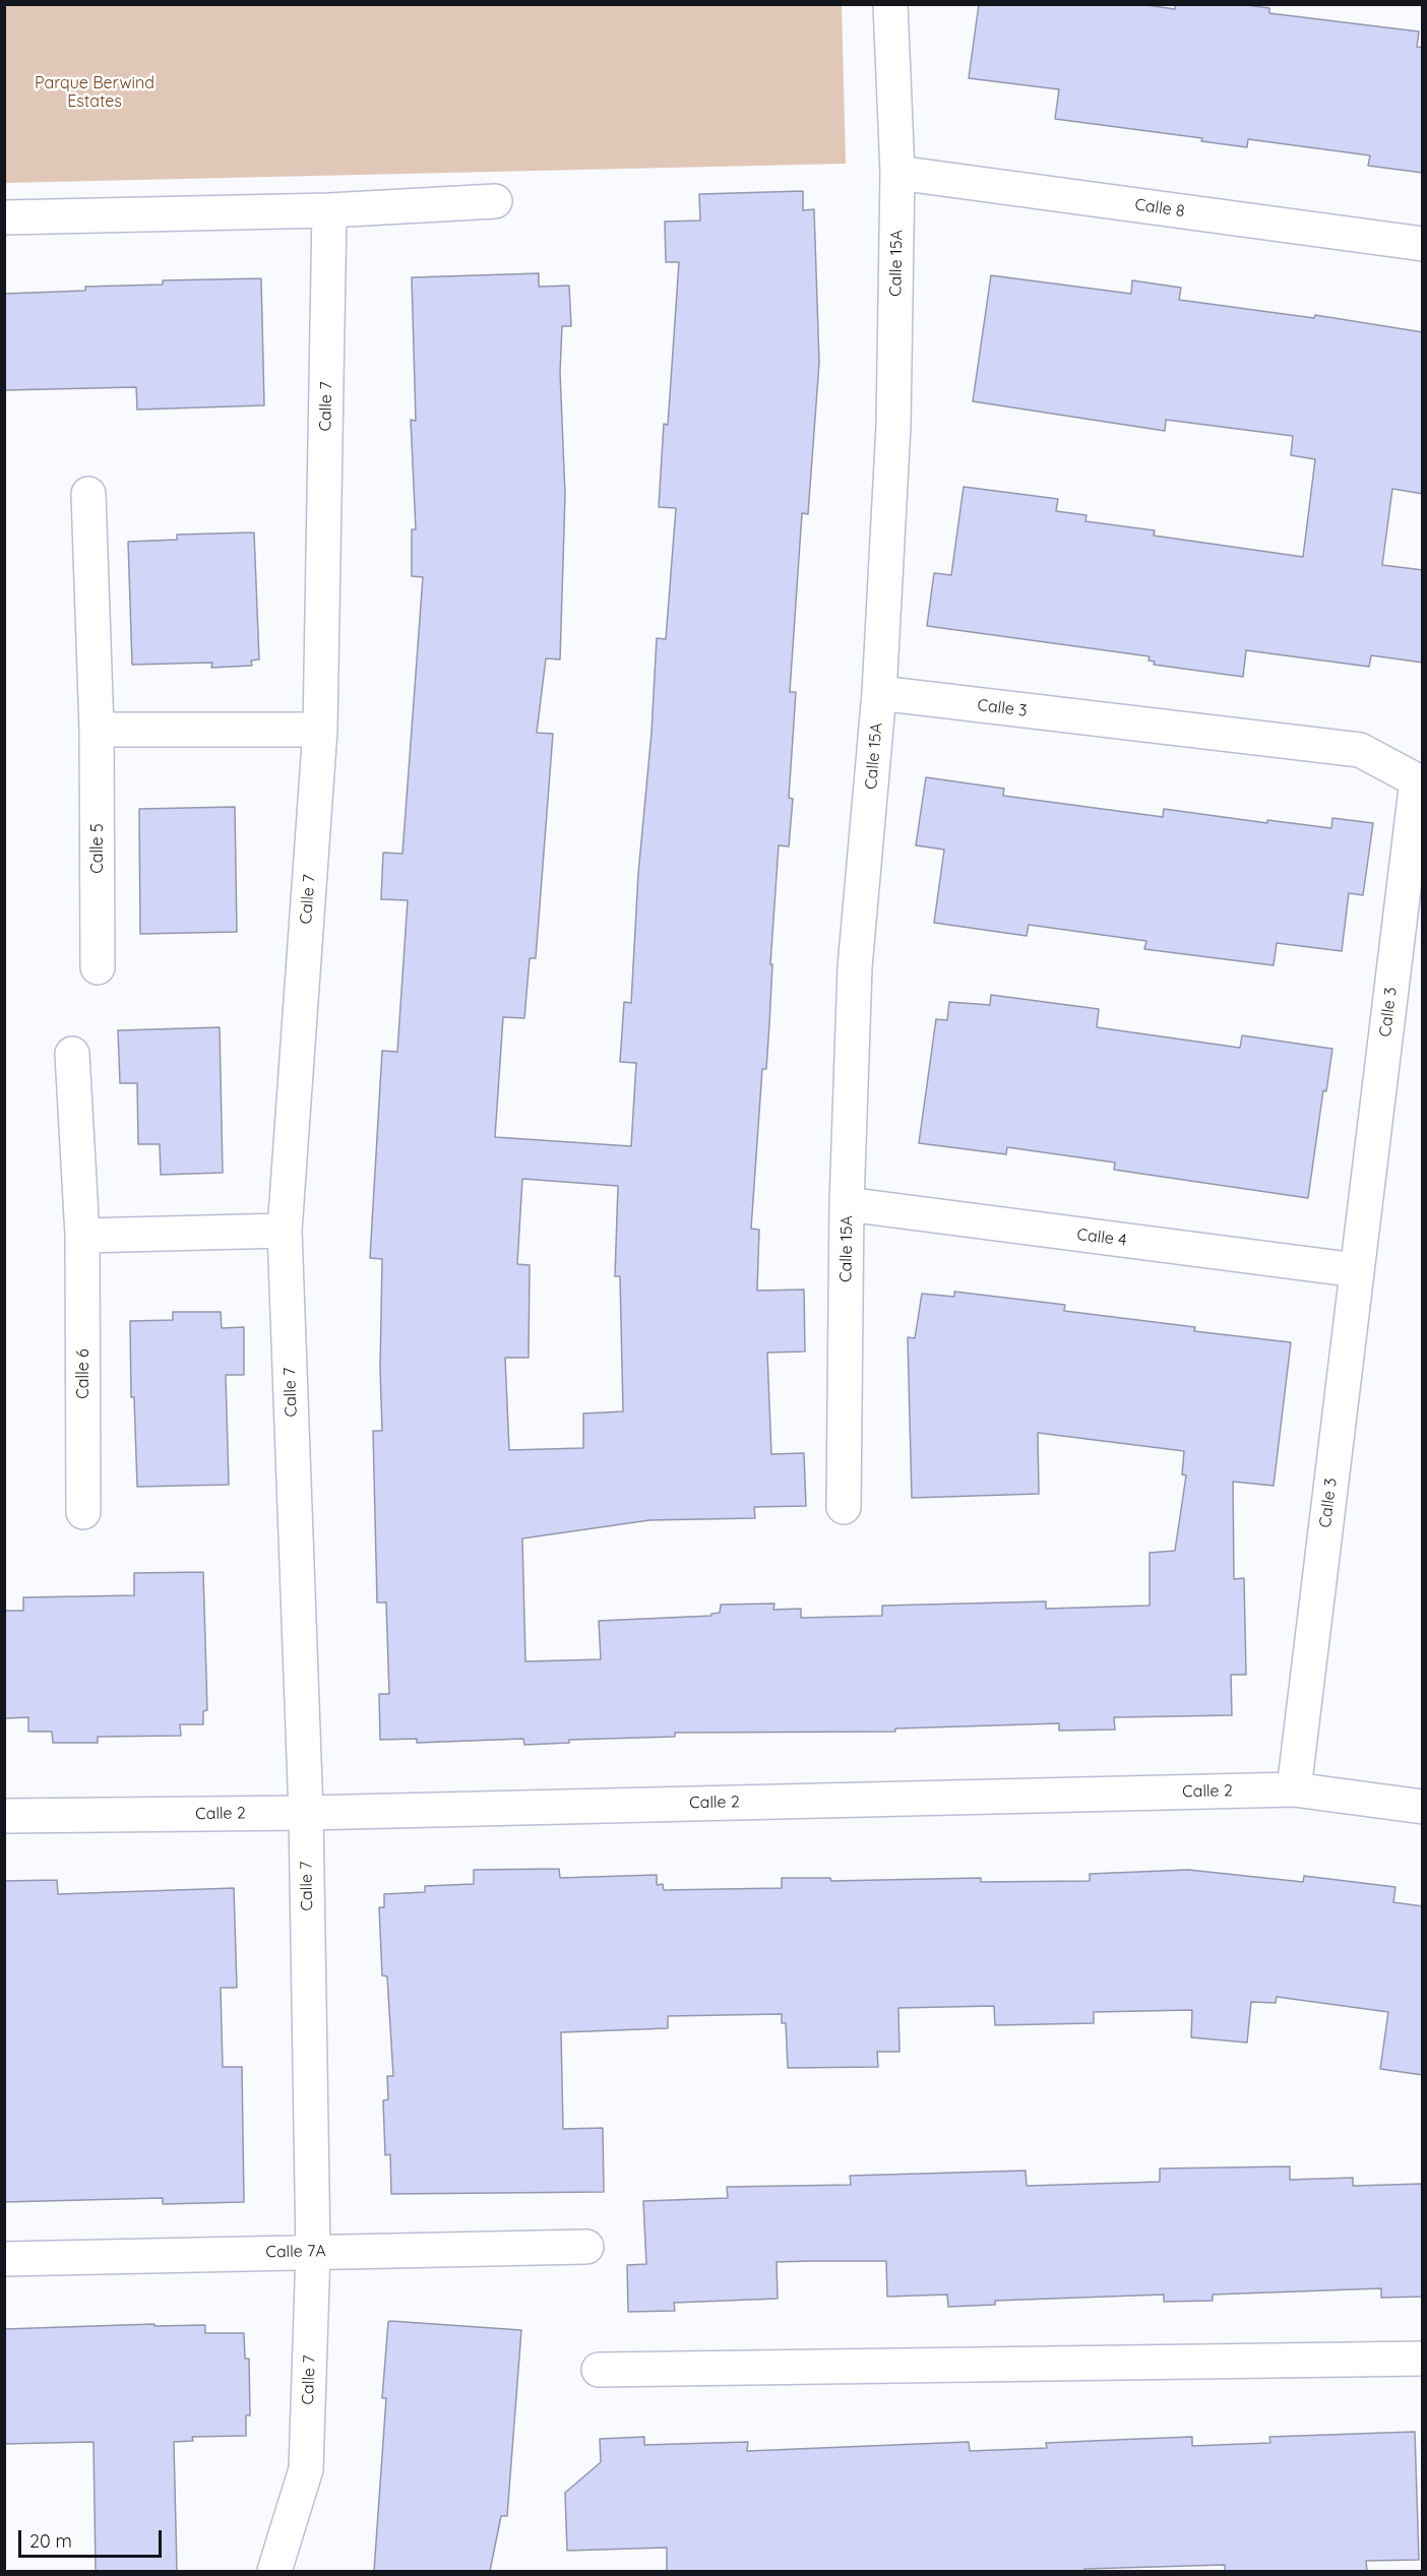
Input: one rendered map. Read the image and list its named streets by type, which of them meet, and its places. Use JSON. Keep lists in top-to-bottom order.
{
  "streets": {
    "street": [
      "Calle 8",
      "Calle 15A",
      "Calle 7",
      "Calle 3",
      "Calle 5",
      "Calle 4",
      "Calle 6",
      "Calle 2",
      "Calle 7A"
    ]
  },
  "crossings": [
    ["Calle 8", "Calle 15A"],
    ["Calle 15A", "Calle 3"],
    ["Calle 15A", "Calle 4"],
    ["Calle 7", "Calle 2"],
    ["Calle 7", "Calle 7A"],
    ["Calle 3", "Calle 4"],
    ["Calle 3", "Calle 2"]
  ],
  "parks": ["Parque Berwind Estates"],
  "scale_bar": "20 m"
}
